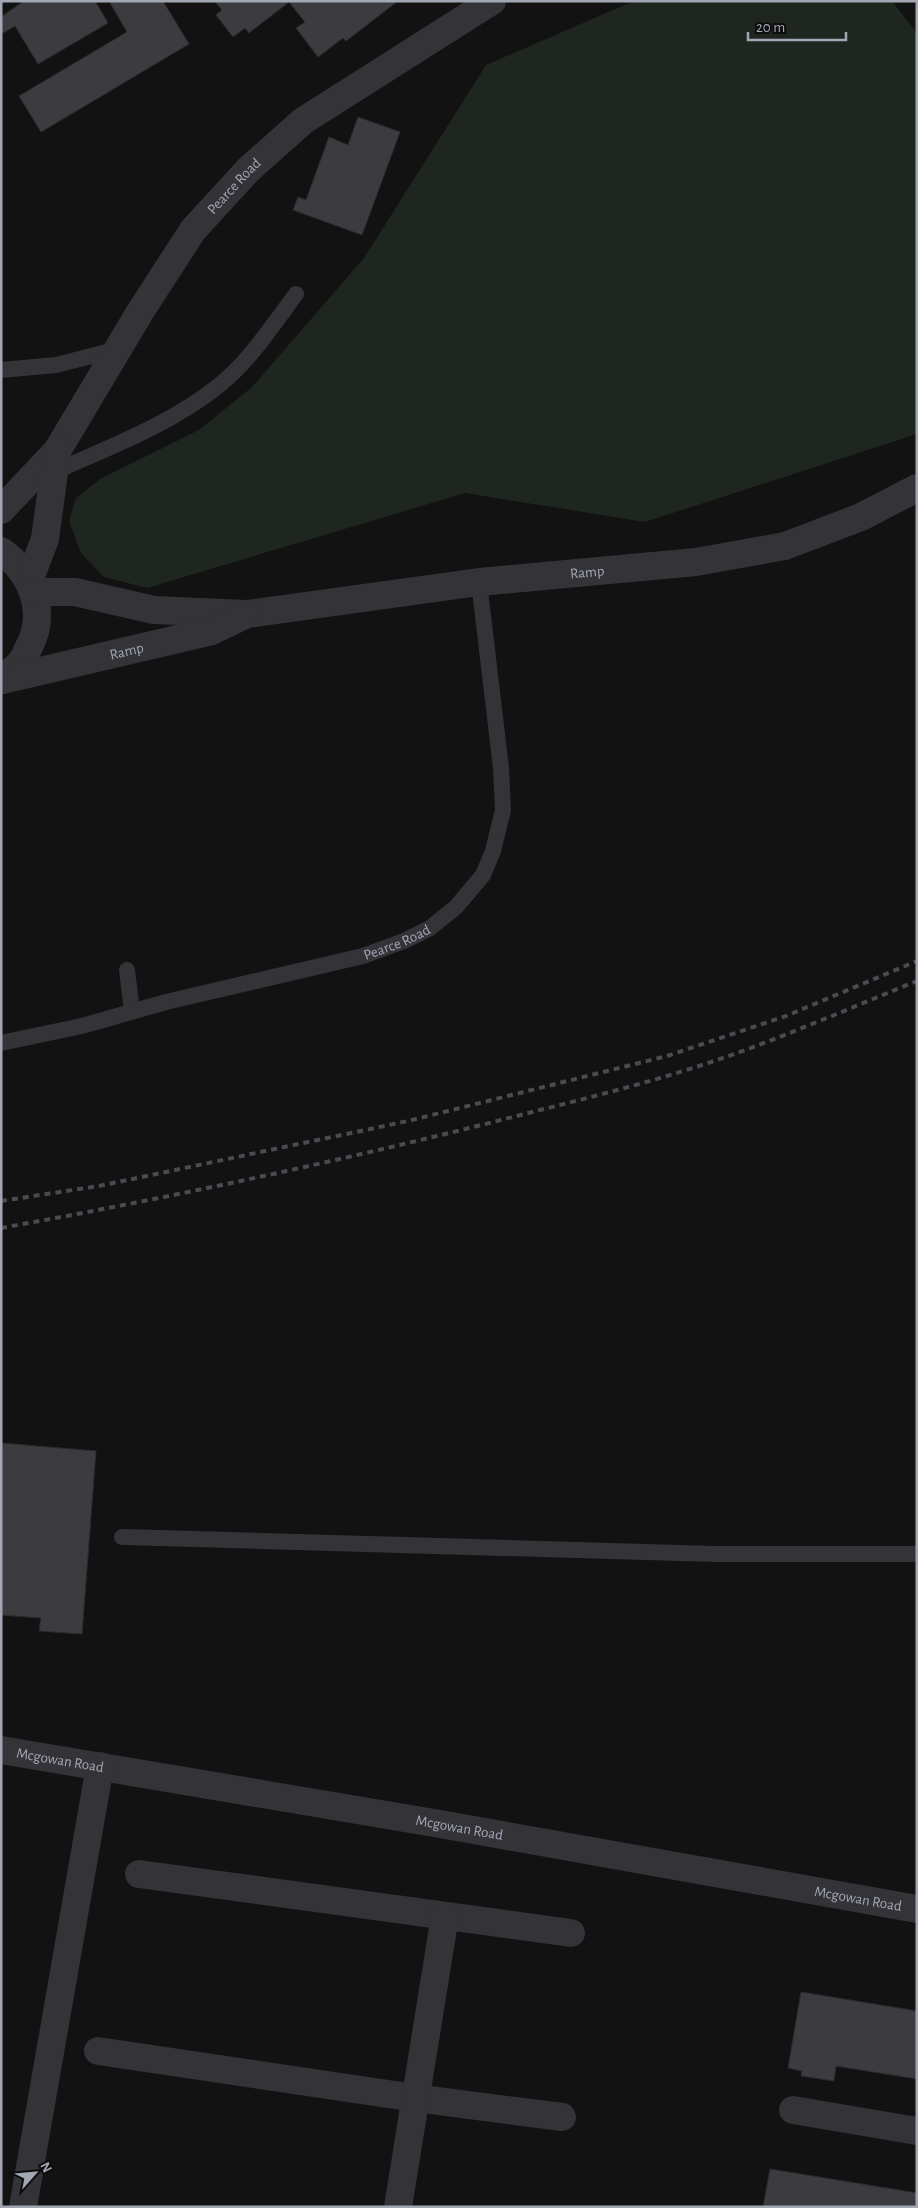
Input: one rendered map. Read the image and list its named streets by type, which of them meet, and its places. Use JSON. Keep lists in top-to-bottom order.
{
  "streets": {
    "street": ["Pearce Road", "Ramp", "Mcgowan Road"]
  },
  "crossings": [
    ["Pearce Road", "Ramp"]
  ],
  "scale_bar": "20 m",
  "north": "top right"
}
